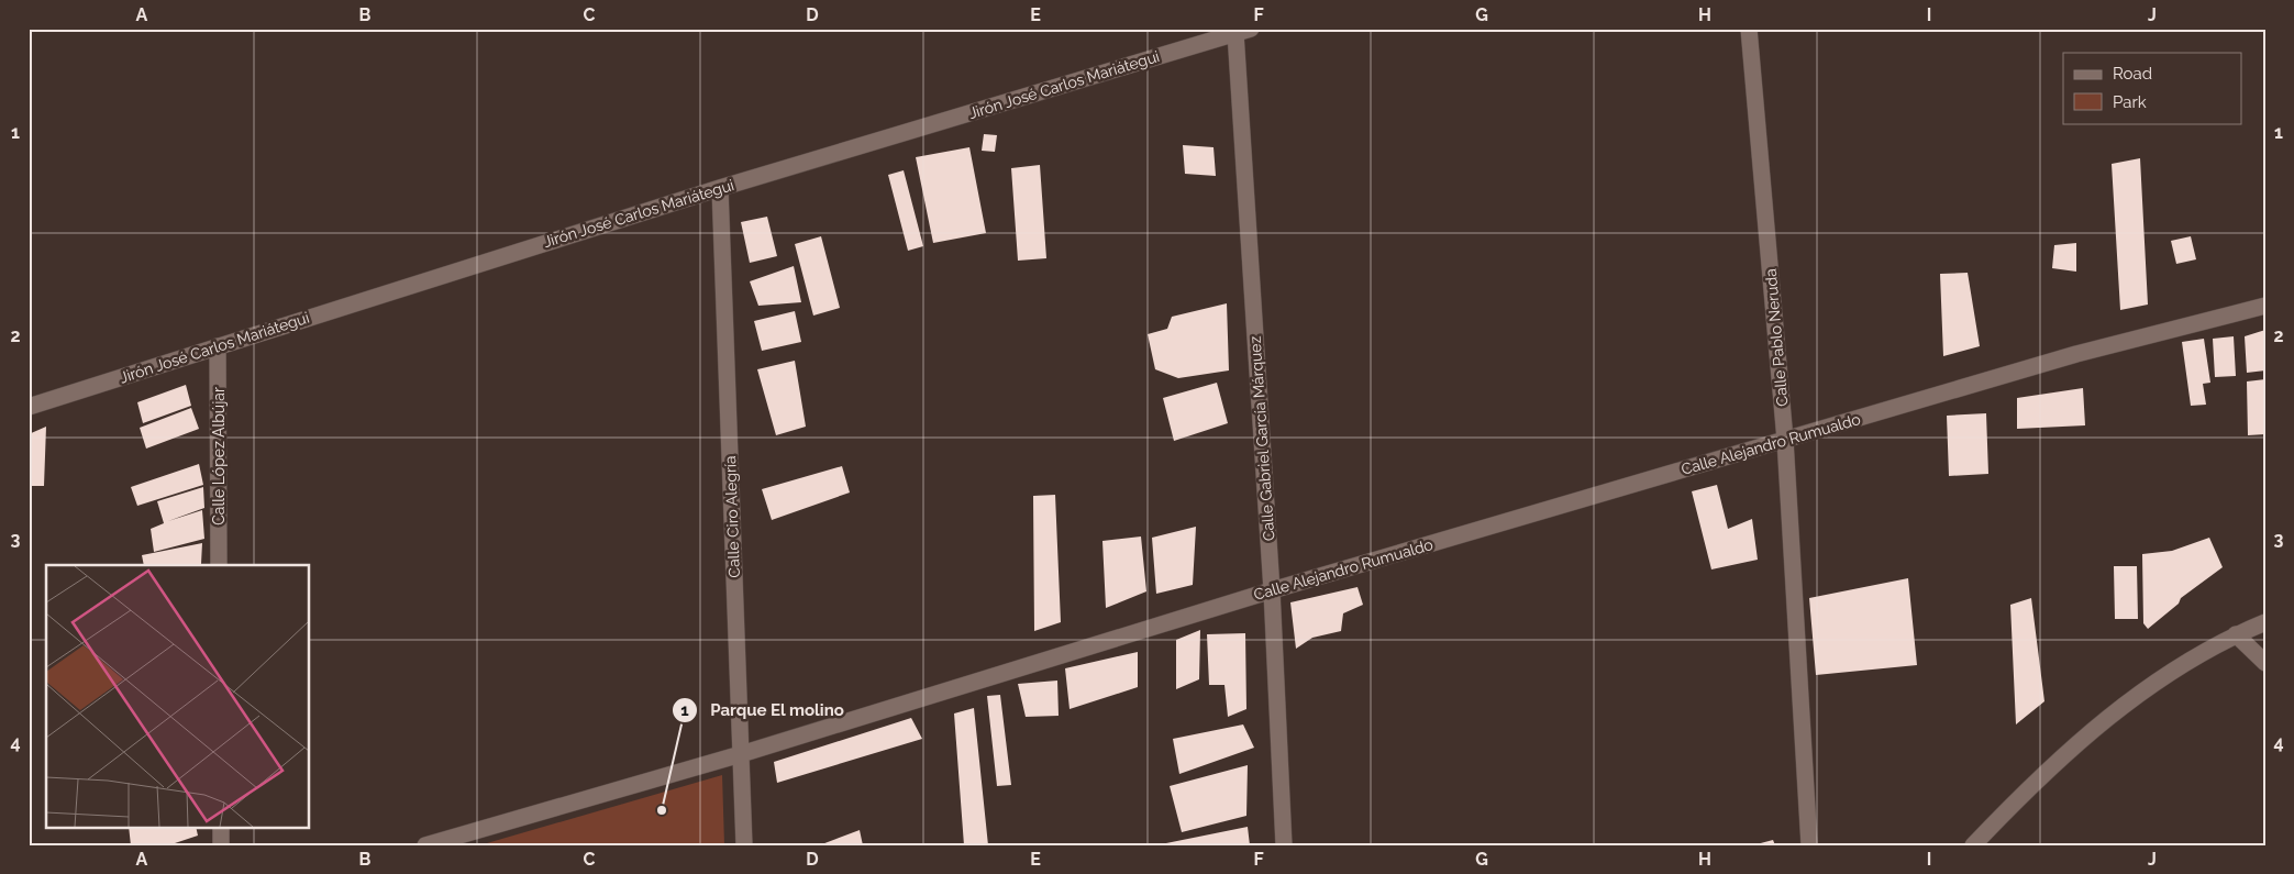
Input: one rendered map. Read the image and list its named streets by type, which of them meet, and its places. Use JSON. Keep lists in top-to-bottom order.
{
  "streets": {
    "street": [
      "Jirón José Carlos Mariátegui",
      "Calle Pablo Neruda",
      "Calle Gabriel García Márquez",
      "Calle Alejandro Rumualdo",
      "Calle López Albújar",
      "Calle Ciro Alegría"
    ]
  },
  "crossings": [
    ["Jirón José Carlos Mariátegui", "Calle Gabriel García Márquez"],
    ["Jirón José Carlos Mariátegui", "Calle López Albújar"],
    ["Jirón José Carlos Mariátegui", "Calle Ciro Alegría"],
    ["Calle Pablo Neruda", "Calle Alejandro Rumualdo"],
    ["Calle Gabriel García Márquez", "Calle Alejandro Rumualdo"],
    ["Calle Alejandro Rumualdo", "Calle Ciro Alegría"]
  ],
  "places": ["Parque El molino"],
  "legend": ["Road", "Park"],
  "grid": {
    "columns": [
      "A",
      "B",
      "C",
      "D",
      "E",
      "F",
      "G",
      "H",
      "I",
      "J"
    ],
    "rows": [
      "1",
      "2",
      "3",
      "4"
    ]
  }
}
